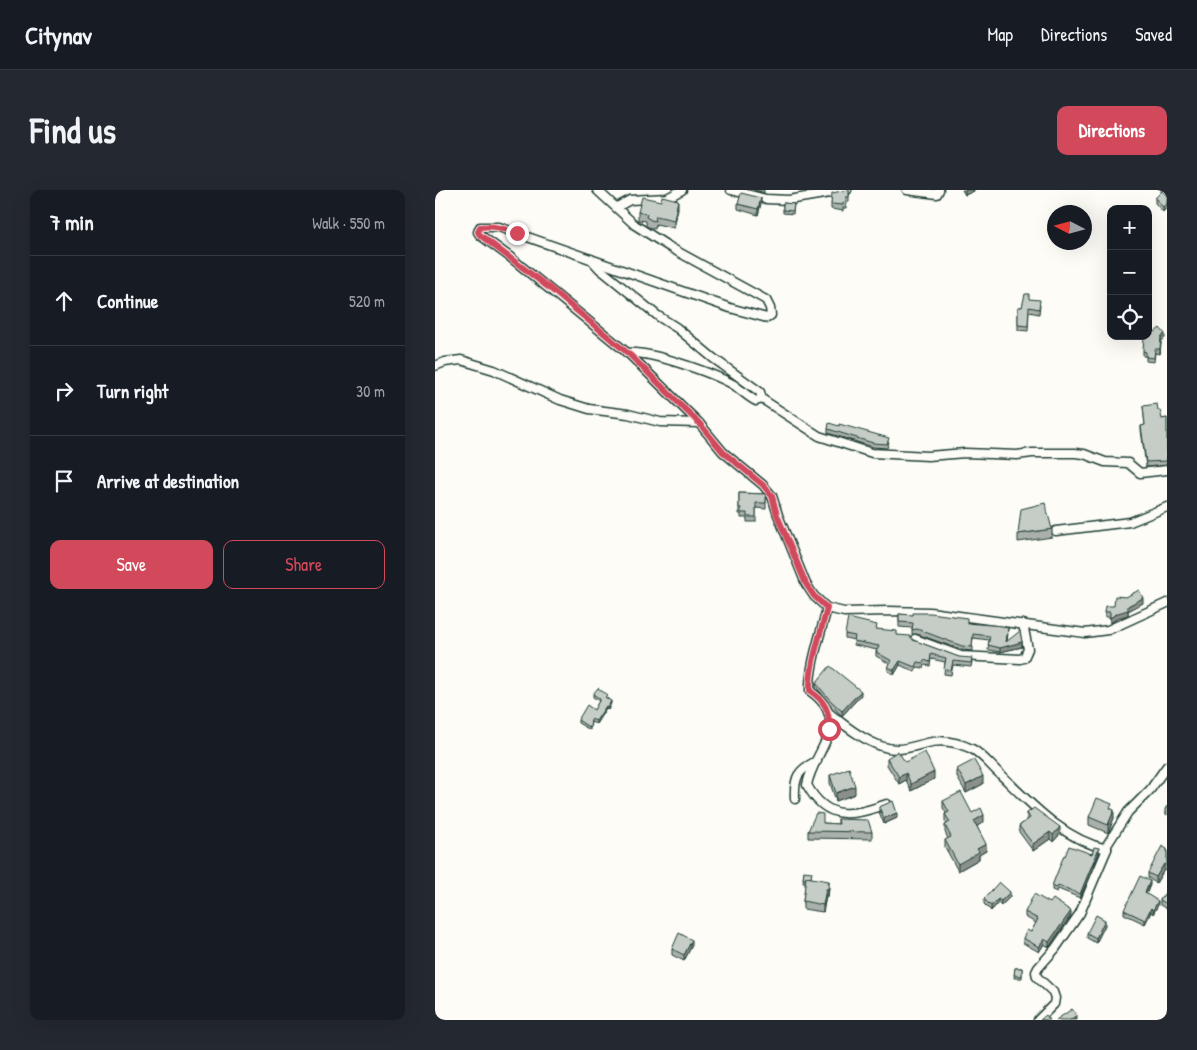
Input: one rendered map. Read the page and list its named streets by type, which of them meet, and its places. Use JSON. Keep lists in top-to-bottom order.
{
  "north": "left",
  "page": {
    "header": "Citynav",
    "nav": ["Map", "Directions", "Saved"],
    "buttons": [
      "Directions",
      ["Save", "Share"]
    ],
    "title": "Find us",
    "heading": ["7 min", "Walk · 550 m"],
    "map_buttons": ["+", "−"],
    "list": [
      ["Continue", "520 m"],
      ["Turn right", "30 m"],
      "Arrive at destination"
    ]
  }
}
